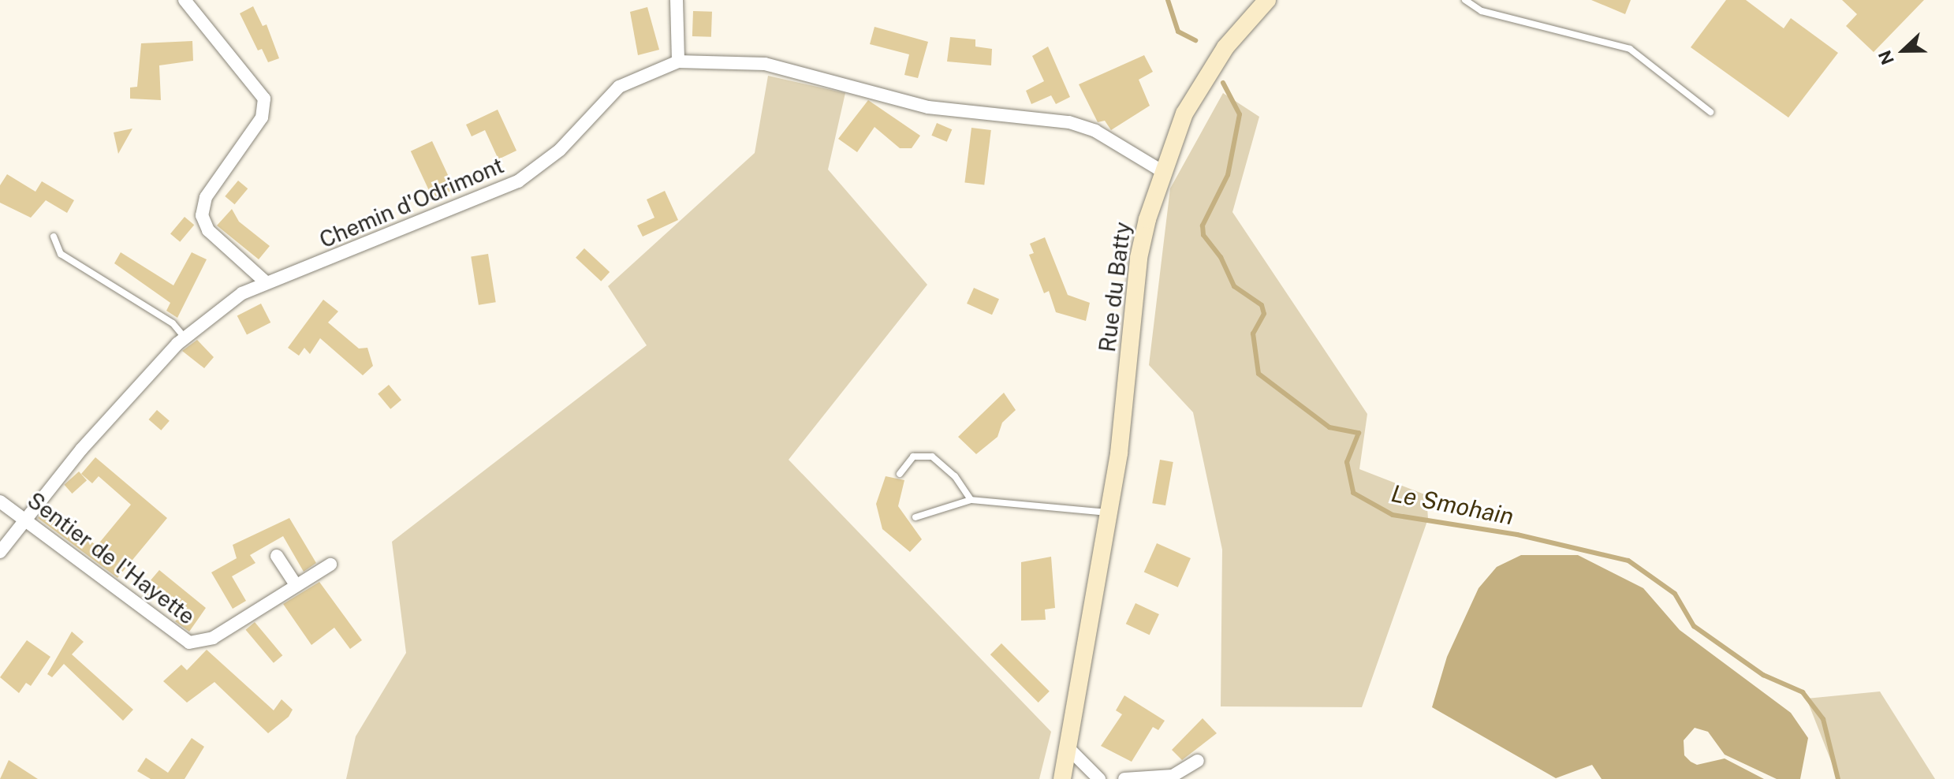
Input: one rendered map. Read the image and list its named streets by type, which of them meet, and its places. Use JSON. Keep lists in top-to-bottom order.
{
  "streets": {
    "main road": ["Rue du Batty"],
    "street": ["Chemin d'Odrimont", "Sentier de l'Hayette"]
  },
  "crossings": [
    ["Chemin d'Odrimont", "Rue du Batty"],
    ["Chemin d'Odrimont", "Sentier de l'Hayette"]
  ],
  "water": ["Le Smohain"],
  "north": "left"
}
